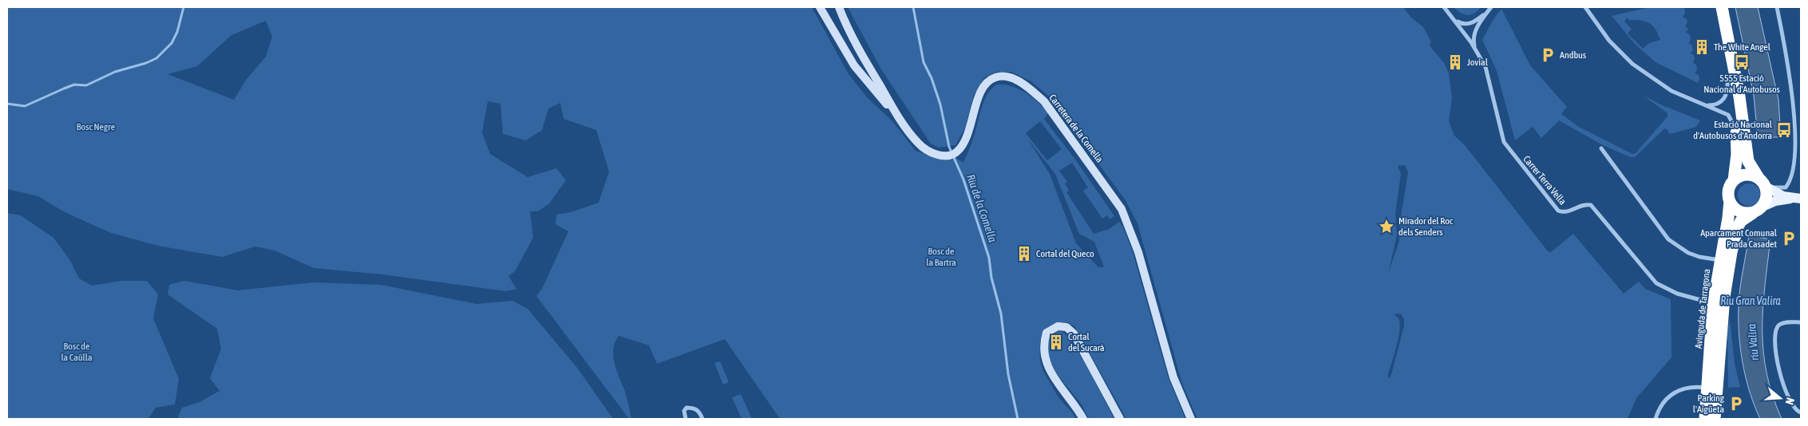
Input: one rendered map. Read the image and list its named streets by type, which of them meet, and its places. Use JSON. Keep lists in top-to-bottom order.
{
  "streets": {
    "highway": ["Avinguda de Tarragona"],
    "main road": ["Carretera de la Comella"],
    "street": ["Carrer Terra Vella"]
  },
  "crossings": [
    ["Carrer Terra Vella", "Avinguda de Tarragona"]
  ],
  "water": ["Riu de la Comella", "Riu Gran Valira", "riu Valira"],
  "parks": ["Bosc Negre", "Bosc de la Bartra", "Bosc de la Caülla"],
  "places": {
    "building": [
      "The White Angel",
      "Jovial",
      "Cortal del Queco",
      "Cortal del Sucarà"
    ],
    "parking": ["Andbus", "Aparcament Comunal Prada Casadet", "Parking l'Aigüeta"],
    "bus stop": ["5555 Estació Nacional d'Autobusos", "Estació Nacional d'Autobusos d'Andorra"],
    "place": ["Mirador del Roc dels Senders"]
  },
  "north": "right"
}
